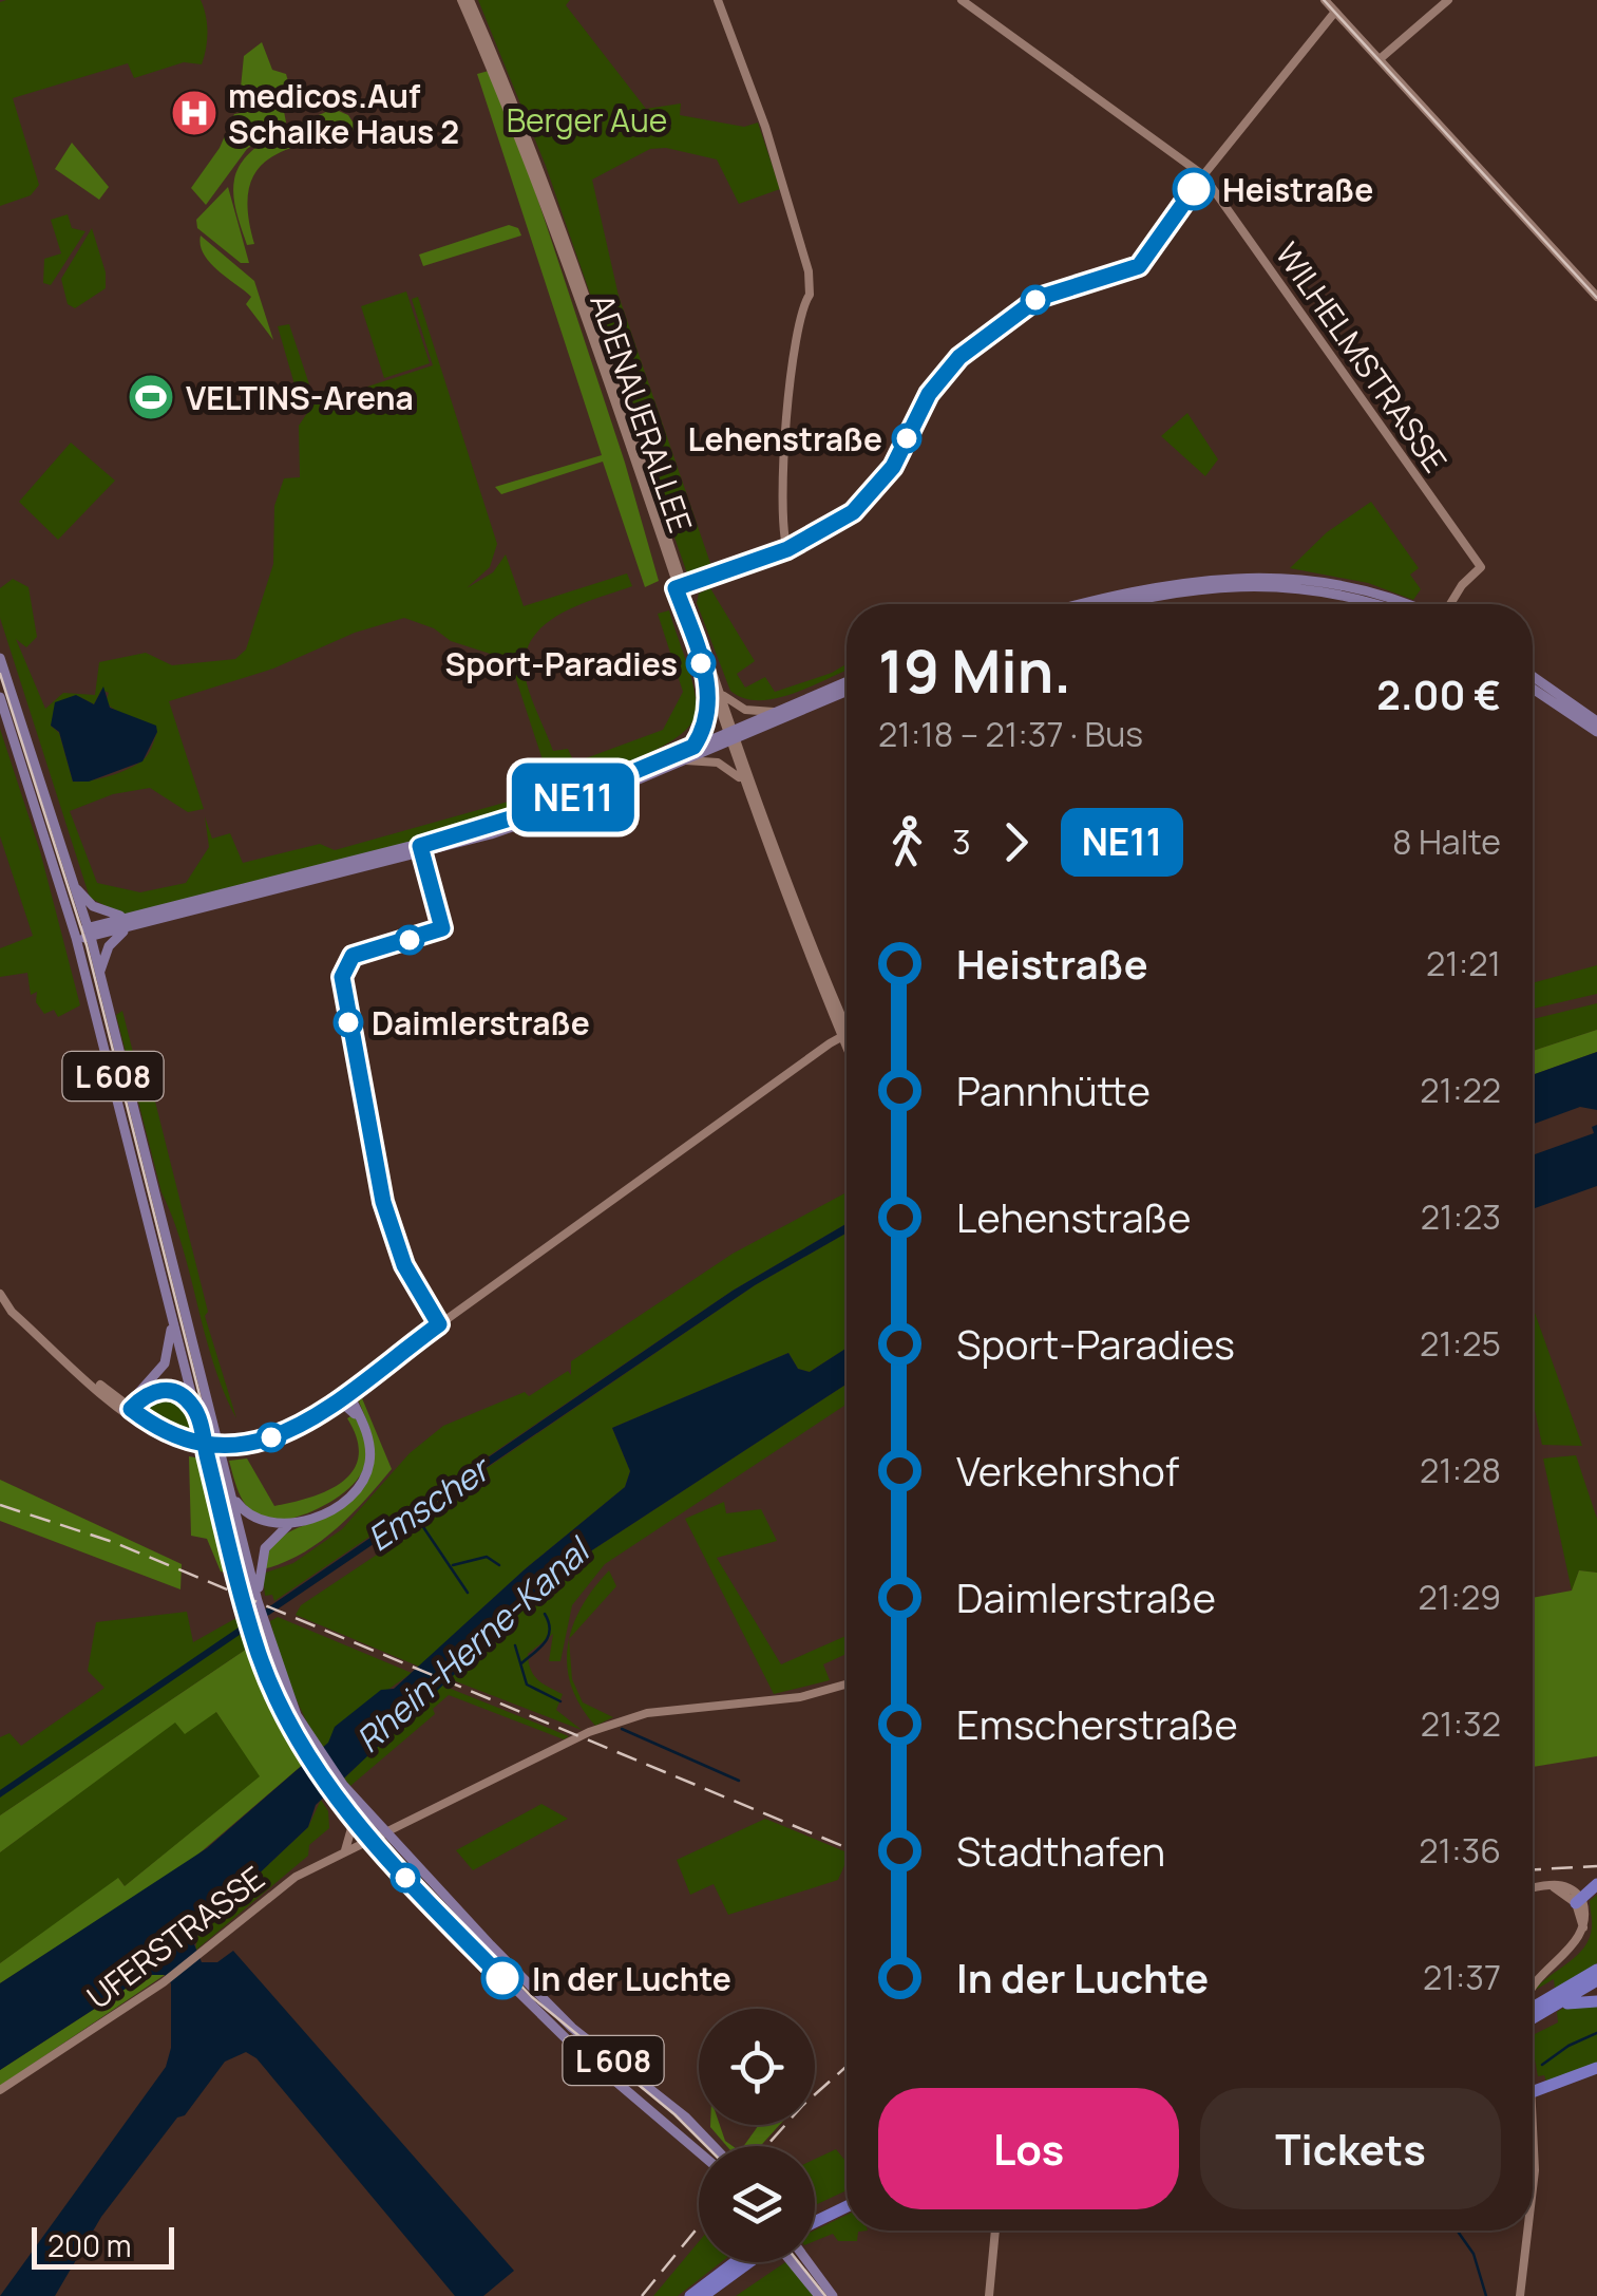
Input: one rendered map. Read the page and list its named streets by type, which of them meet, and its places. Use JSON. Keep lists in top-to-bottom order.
{
  "streets": {
    "main road": ["L 608"],
    "street": ["WILHELMSTRASSE", "ADENAUERALLEE", "UFERSTRASSE"]
  },
  "crossings": [
    ["L 608", "UFERSTRASSE"]
  ],
  "water": ["Emscher", "Rhein-Herne-Kanal"],
  "parks": ["Berger Aue"],
  "places": {
    "hospital": ["medicos.Auf Schalke Haus 2"],
    "other": [
      "Heistraße",
      "Lehenstraße",
      "Sport-Paradies",
      "Daimlerstraße",
      "In der Luchte"
    ],
    "sports": ["VELTINS-Arena"]
  },
  "lines": ["bus line NE11"],
  "scale_bar": "200 m",
  "page": {
    "on_map": "NE11",
    "heading": ["19 Min.", "21:18 – 21:37 · Bus", "2.00 €"],
    "legs": ["3", "NE11", "8 Halte"],
    "list": [
      {
        "name": "Heistraße",
        "value": "21:21"
      },
      {
        "name": "Pannhütte",
        "value": "21:22"
      },
      {
        "name": "Lehenstraße",
        "value": "21:23"
      },
      {
        "name": "Sport-Paradies",
        "value": "21:25"
      },
      {
        "name": "Verkehrshof",
        "value": "21:28"
      },
      {
        "name": "Daimlerstraße",
        "value": "21:29"
      },
      {
        "name": "Emscherstraße",
        "value": "21:32"
      },
      {
        "name": "Stadthafen",
        "value": "21:36"
      },
      {
        "name": "In der Luchte",
        "value": "21:37"
      }
    ],
    "buttons": ["Los", "Tickets"],
    "scale": "200 m"
  }
}
